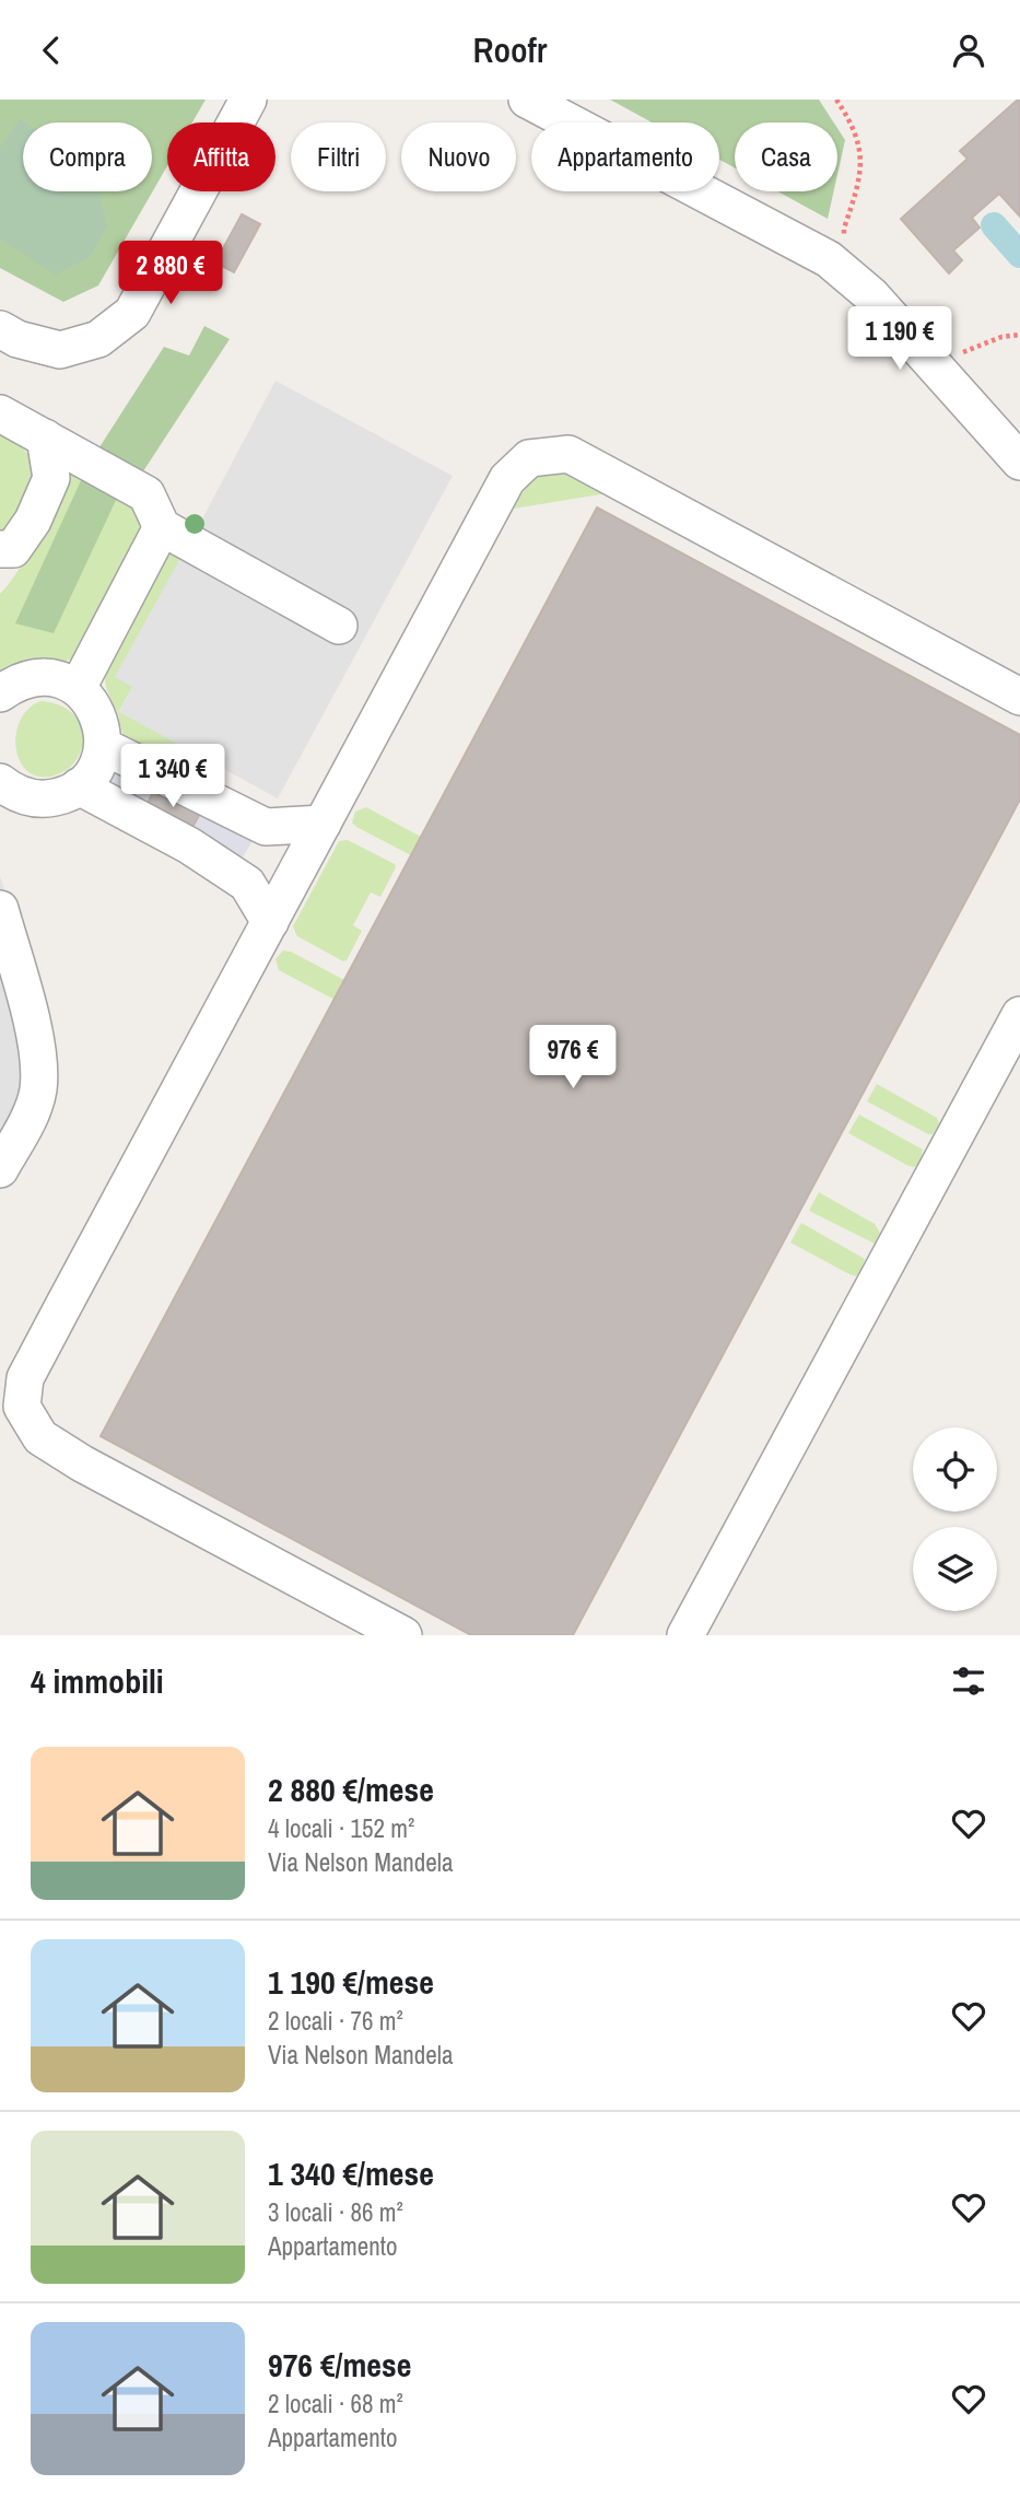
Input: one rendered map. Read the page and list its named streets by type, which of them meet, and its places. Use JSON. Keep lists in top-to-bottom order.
{
  "page": {
    "header": "Roofr",
    "chip": [
      "Compra",
      "Affitta",
      "Filtri",
      "Nuovo",
      "Appartamento",
      "Casa"
    ],
    "price": [
      "2 880 €",
      "1 190 €",
      "1 340 €",
      "976 €"
    ],
    "heading": "4 immobili",
    "list": [
      {
        "name": "2 880 €/mese",
        "note": "4 locali · 152 m² · Via Nelson Mandela"
      },
      {
        "name": "1 190 €/mese",
        "note": "2 locali · 76 m² · Via Nelson Mandela"
      },
      {
        "name": "1 340 €/mese",
        "note": "3 locali · 86 m² · Appartamento"
      },
      {
        "name": "976 €/mese",
        "note": "2 locali · 68 m² · Appartamento"
      }
    ]
  }
}
